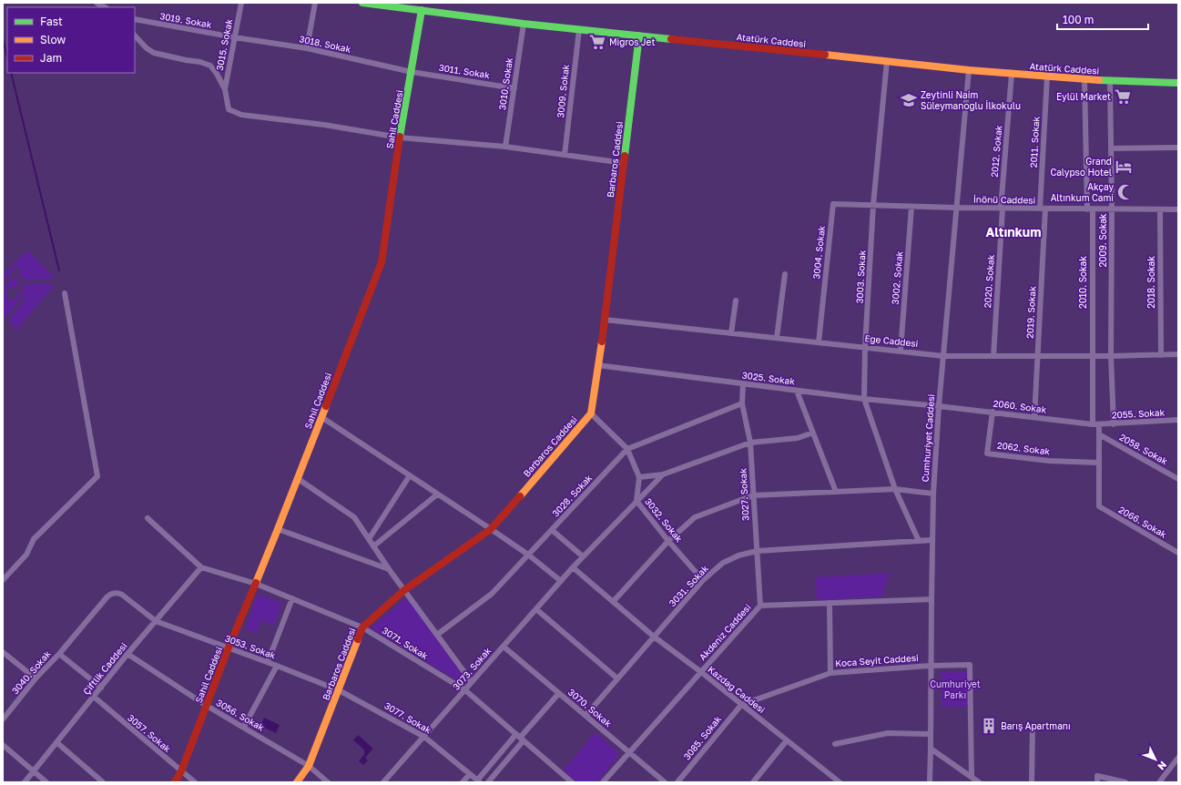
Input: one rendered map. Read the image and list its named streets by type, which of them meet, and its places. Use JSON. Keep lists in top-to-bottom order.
{
  "streets": {
    "street": [
      "3019. Sokak",
      "Atatürk Caddesi",
      "3018. Sokak",
      "3015. Sokak",
      "3011. Sokak",
      "3010. Sokak",
      "3009. Sokak",
      "Sahil Caddesi",
      "2011. Sokak",
      "2012. Sokak",
      "Barbaros Caddesi",
      "İnönü Caddesi",
      "2009. Sokak",
      "3004. Sokak",
      "3003. Sokak",
      "3002. Sokak",
      "2020. Sokak",
      "2010. Sokak",
      "2018. Sokak",
      "2019. Sokak",
      "Ege Caddesi",
      "3025. Sokak",
      "2060. Sokak",
      "2055. Sokak",
      "Cumhuriyet Caddesi",
      "2062. Sokak",
      "2058. Sokak",
      "3027. Sokak",
      "3028. Sokak",
      "3032. Sokak",
      "2066. Sokak",
      "3031. Sokak",
      "Akdeniz Caddesi",
      "3071. Sokak",
      "3053. Sokak",
      "Koca Seyit Caddesi",
      "Çiftlik Caddesi",
      "3073. Sokak",
      "3040. Sokak",
      "Kazdağ Caddesi",
      "3070. Sokak",
      "3056. Sokak",
      "3077. Sokak",
      "3057. Sokak",
      "3085. Sokak"
    ]
  },
  "crossings": [
    ["3019. Sokak", "3018. Sokak"],
    ["3019. Sokak", "3015. Sokak"],
    ["Atatürk Caddesi", "3010. Sokak"],
    ["Atatürk Caddesi", "3009. Sokak"],
    ["Atatürk Caddesi", "Sahil Caddesi"],
    ["Atatürk Caddesi", "2011. Sokak"],
    ["Atatürk Caddesi", "2012. Sokak"],
    ["Atatürk Caddesi", "Barbaros Caddesi"],
    ["Atatürk Caddesi", "2009. Sokak"],
    ["Atatürk Caddesi", "3003. Sokak"],
    ["Atatürk Caddesi", "2010. Sokak"],
    ["Atatürk Caddesi", "Cumhuriyet Caddesi"],
    ["3018. Sokak", "3015. Sokak"],
    ["3018. Sokak", "3011. Sokak"],
    ["3018. Sokak", "Sahil Caddesi"],
    ["3011. Sokak", "3010. Sokak"],
    ["3011. Sokak", "Sahil Caddesi"],
    ["Sahil Caddesi", "3071. Sokak"],
    ["Sahil Caddesi", "3053. Sokak"],
    ["Sahil Caddesi", "3056. Sokak"],
    ["Sahil Caddesi", "3057. Sokak"],
    ["2011. Sokak", "İnönü Caddesi"],
    ["2011. Sokak", "2019. Sokak"],
    ["2012. Sokak", "İnönü Caddesi"],
    ["2012. Sokak", "2020. Sokak"],
    ["Barbaros Caddesi", "Ege Caddesi"],
    ["Barbaros Caddesi", "3025. Sokak"],
    ["Barbaros Caddesi", "3032. Sokak"],
    ["Barbaros Caddesi", "3071. Sokak"],
    ["Barbaros Caddesi", "3053. Sokak"],
    ["Barbaros Caddesi", "3056. Sokak"],
    ["Barbaros Caddesi", "3077. Sokak"],
    ["İnönü Caddesi", "2009. Sokak"],
    ["İnönü Caddesi", "3004. Sokak"],
    ["İnönü Caddesi", "3003. Sokak"],
    ["İnönü Caddesi", "3002. Sokak"],
    ["İnönü Caddesi", "2020. Sokak"],
    ["İnönü Caddesi", "2010. Sokak"],
    ["İnönü Caddesi", "2018. Sokak"],
    ["İnönü Caddesi", "2019. Sokak"],
    ["İnönü Caddesi", "Cumhuriyet Caddesi"],
    ["2009. Sokak", "Ege Caddesi"],
    ["2009. Sokak", "2055. Sokak"],
    ["3004. Sokak", "3003. Sokak"],
    ["3004. Sokak", "Ege Caddesi"],
    ["3003. Sokak", "Ege Caddesi"],
    ["3003. Sokak", "3025. Sokak"],
    ["3003. Sokak", "3031. Sokak"],
    ["3002. Sokak", "Ege Caddesi"],
    ["2020. Sokak", "Ege Caddesi"],
    ["2010. Sokak", "Ege Caddesi"],
    ["2010. Sokak", "2060. Sokak"],
    ["2018. Sokak", "Ege Caddesi"],
    ["2019. Sokak", "Ege Caddesi"],
    ["2019. Sokak", "2060. Sokak"],
    ["Ege Caddesi", "Cumhuriyet Caddesi"],
    ["3025. Sokak", "2060. Sokak"],
    ["3025. Sokak", "Cumhuriyet Caddesi"],
    ["3025. Sokak", "3027. Sokak"],
    ["2060. Sokak", "2055. Sokak"],
    ["2060. Sokak", "Cumhuriyet Caddesi"],
    ["2060. Sokak", "2062. Sokak"],
    ["Cumhuriyet Caddesi", "3031. Sokak"],
    ["Cumhuriyet Caddesi", "Akdeniz Caddesi"],
    ["Cumhuriyet Caddesi", "Koca Seyit Caddesi"],
    ["2062. Sokak", "2066. Sokak"],
    ["3027. Sokak", "3028. Sokak"],
    ["3027. Sokak", "3031. Sokak"],
    ["3027. Sokak", "Akdeniz Caddesi"],
    ["3028. Sokak", "3032. Sokak"],
    ["3032. Sokak", "3031. Sokak"],
    ["3032. Sokak", "3073. Sokak"],
    ["3031. Sokak", "Kazdağ Caddesi"],
    ["3031. Sokak", "3070. Sokak"],
    ["Akdeniz Caddesi", "Kazdağ Caddesi"],
    ["Akdeniz Caddesi", "3070. Sokak"],
    ["3071. Sokak", "Çiftlik Caddesi"],
    ["3071. Sokak", "3073. Sokak"],
    ["3053. Sokak", "Çiftlik Caddesi"],
    ["3053. Sokak", "3040. Sokak"],
    ["3053. Sokak", "3077. Sokak"],
    ["Koca Seyit Caddesi", "Kazdağ Caddesi"],
    ["Koca Seyit Caddesi", "3085. Sokak"],
    ["Çiftlik Caddesi", "3056. Sokak"],
    ["Çiftlik Caddesi", "3057. Sokak"],
    ["3073. Sokak", "Kazdağ Caddesi"],
    ["3073. Sokak", "3070. Sokak"],
    ["3073. Sokak", "3077. Sokak"],
    ["Kazdağ Caddesi", "3085. Sokak"]
  ],
  "districts": ["Altınkum"],
  "parks": ["Cumhuriyet Parkı"],
  "places": {
    "supermarket": ["Migros Jet", "Eylül Market"],
    "school or university": ["Zeytinli Naim Süleymanoğlu İlkokulu"],
    "hotel": ["Grand Calypso Hotel"],
    "mosque": ["Akçay Altınkum Cami"],
    "building": ["Barış Apartmanı"]
  },
  "legend": ["Fast", "Slow", "Jam"],
  "scale_bar": "100 m",
  "north": "bottom right"
}
